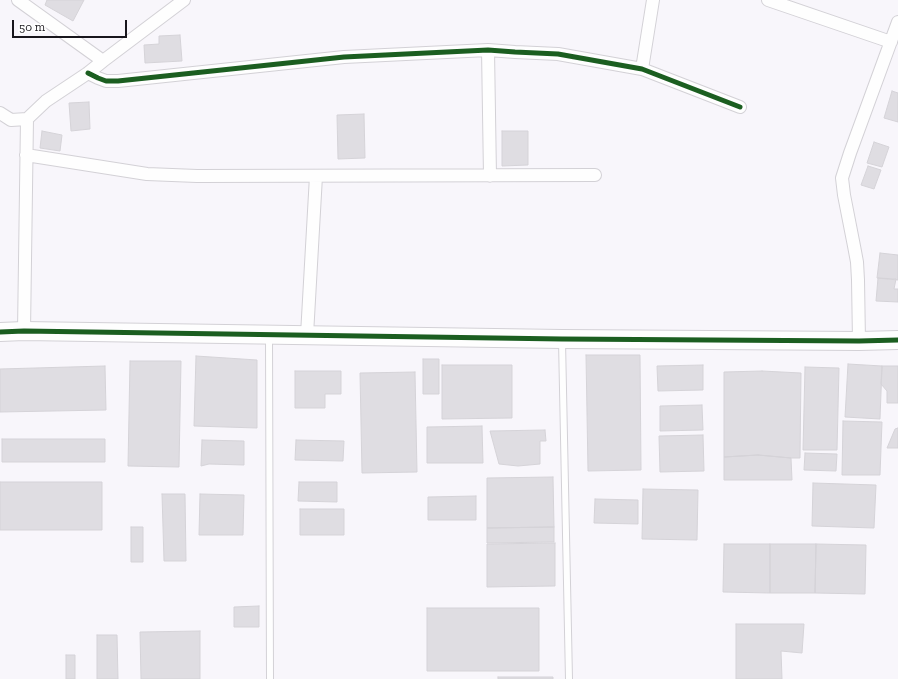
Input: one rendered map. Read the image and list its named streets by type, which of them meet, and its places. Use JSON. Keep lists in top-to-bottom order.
{
  "scale_bar": "50 m"
}
